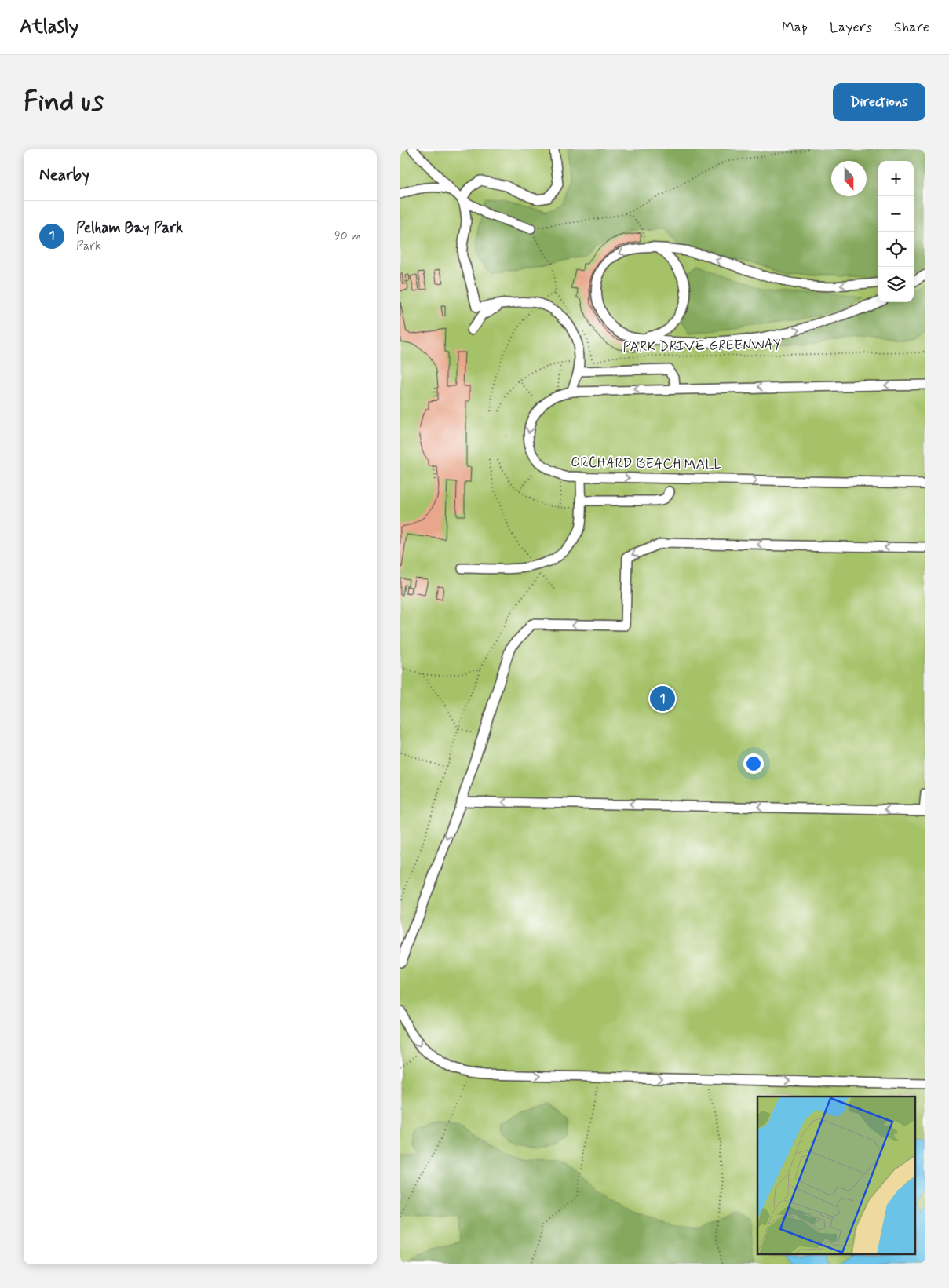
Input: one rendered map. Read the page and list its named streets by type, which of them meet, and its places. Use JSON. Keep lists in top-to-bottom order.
{
  "streets": {
    "street": ["ORCHARD BEACH MALL"],
    "path": ["PARK DRIVE GREENWAY"]
  },
  "north": "bottom",
  "page": {
    "header": "Atlasly",
    "nav": ["Map", "Layers", "Share"],
    "buttons": "Directions",
    "title": "Find us",
    "heading": "Nearby",
    "map_buttons": ["+", "−"],
    "list": [
      {
        "mark": "1",
        "name": "Pelham Bay Park",
        "note": "Park",
        "value": "90 m"
      }
    ],
    "pins": "1"
  }
}
